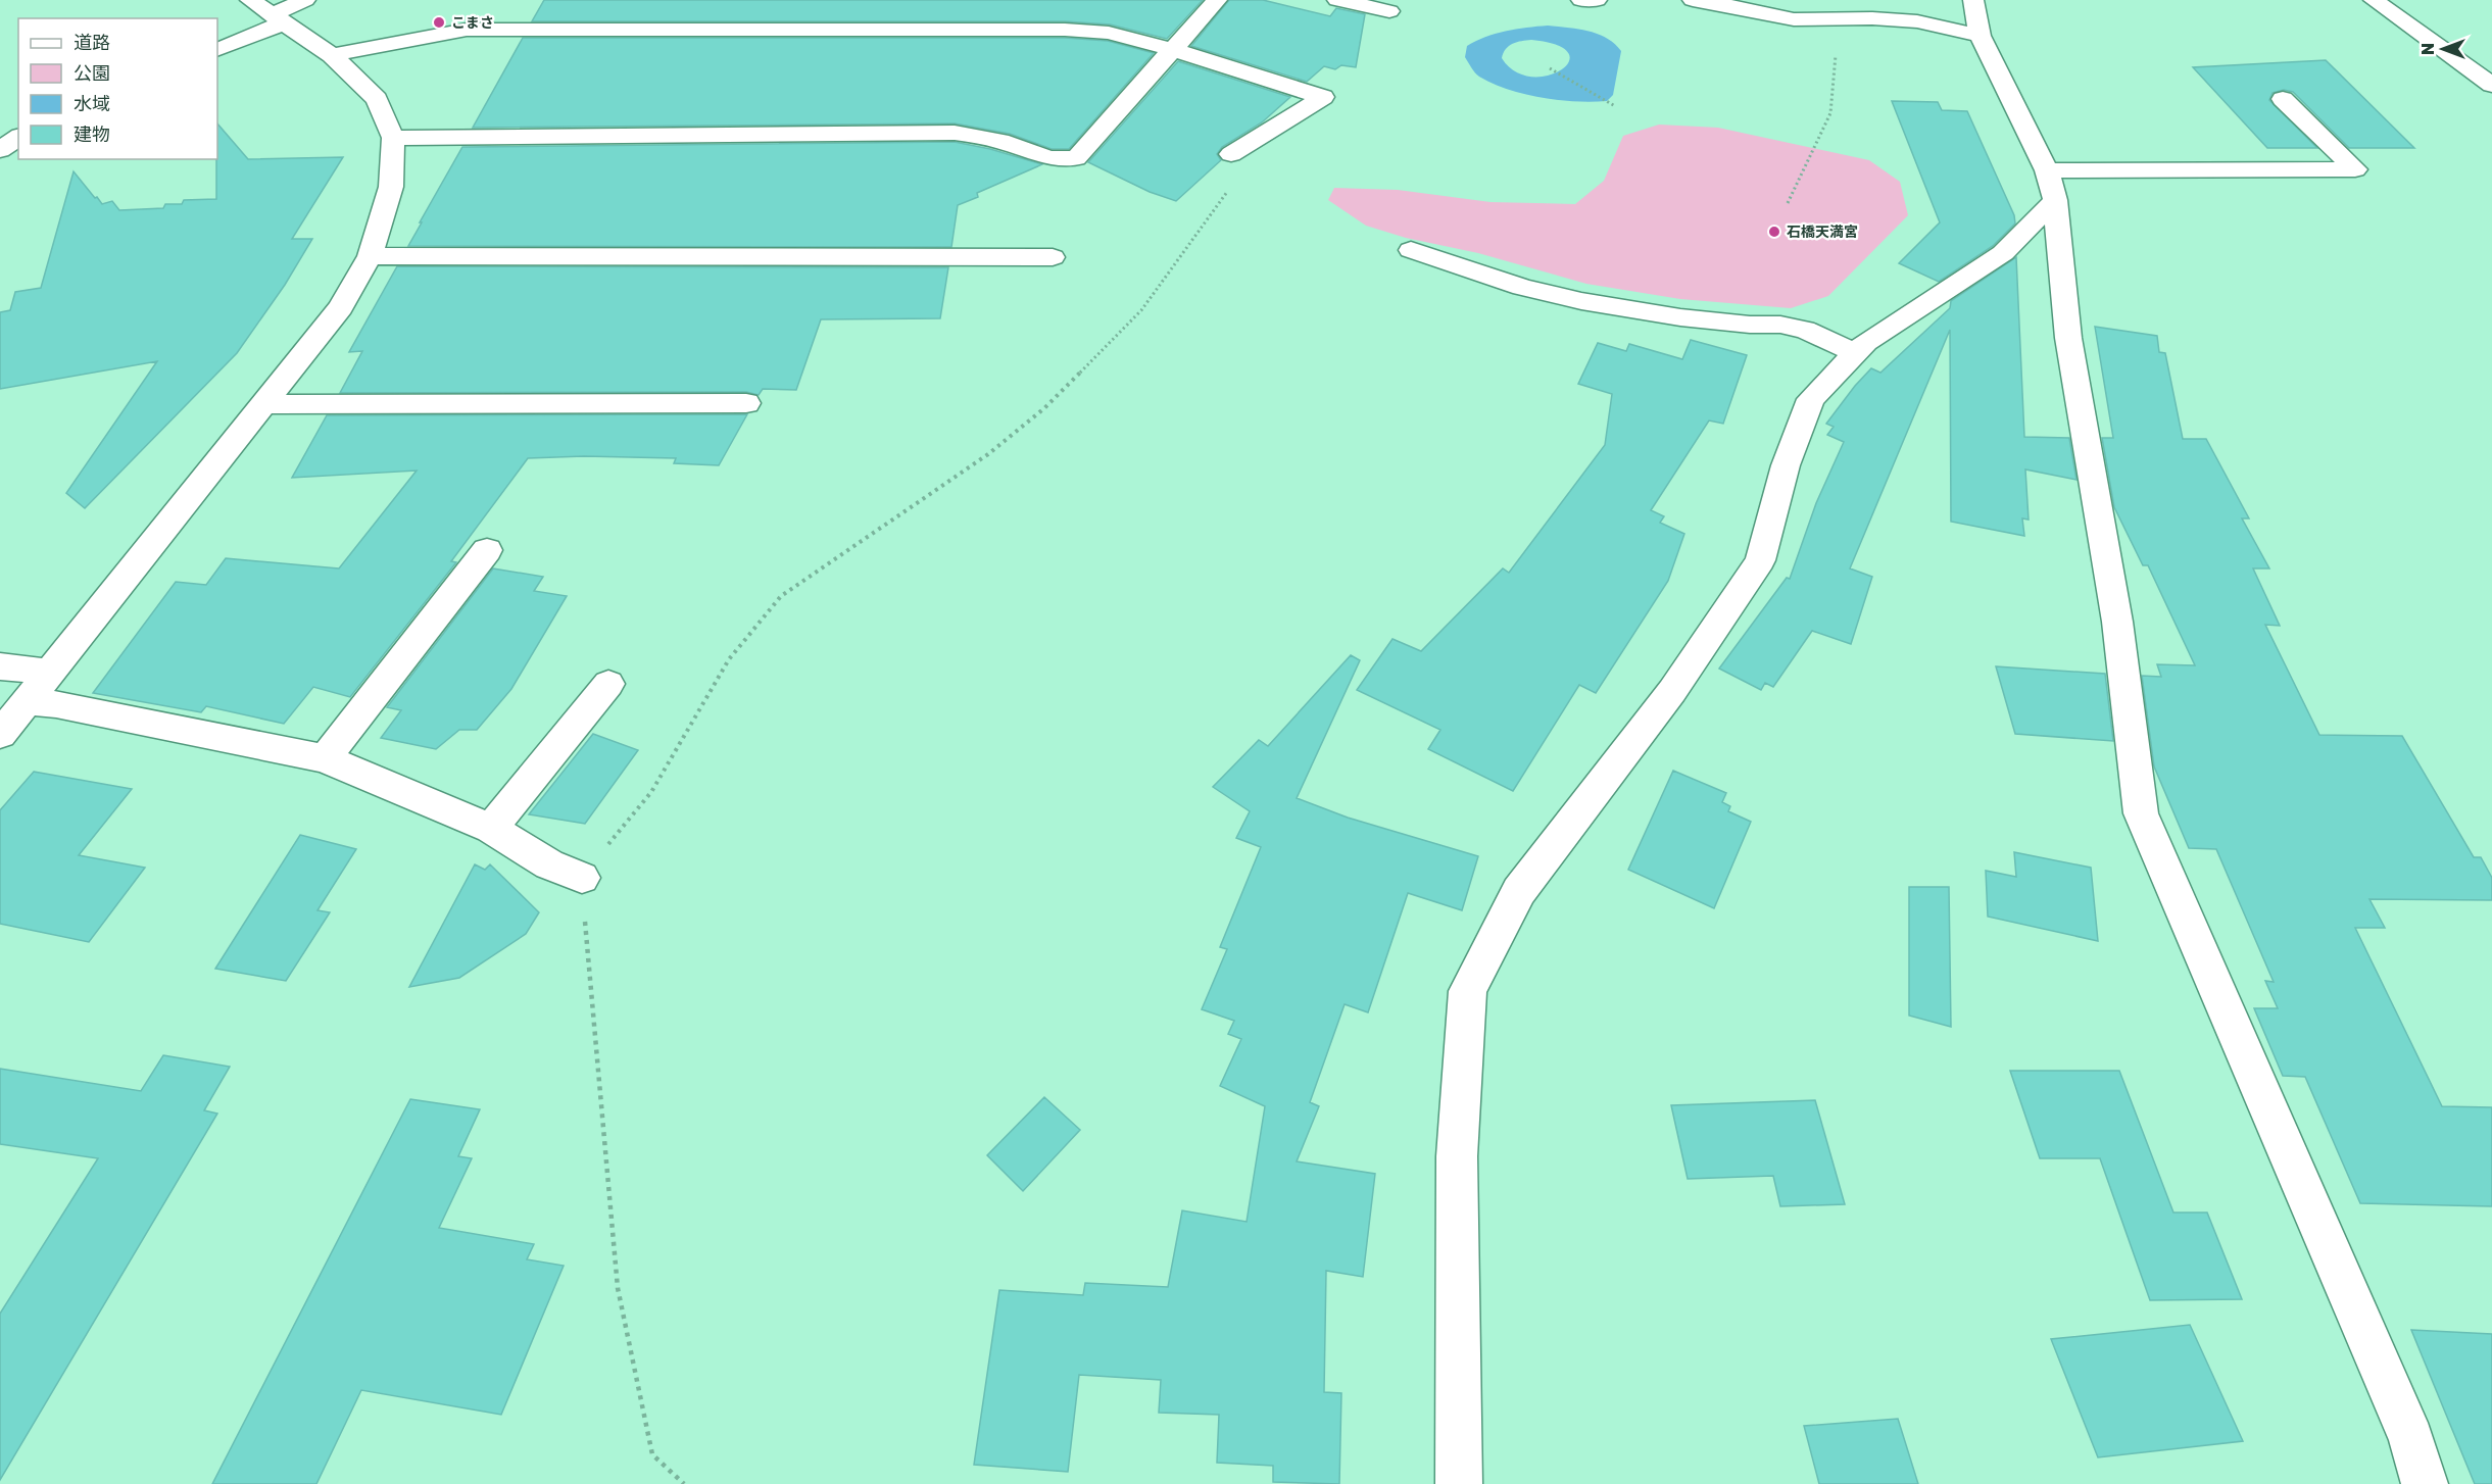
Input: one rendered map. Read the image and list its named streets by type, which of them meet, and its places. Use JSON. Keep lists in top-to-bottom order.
{
  "places": ["こまさ", "石橋天満宮"],
  "legend": [
    "道路",
    "公園",
    "水域",
    "建物"
  ],
  "north": "left"
}
